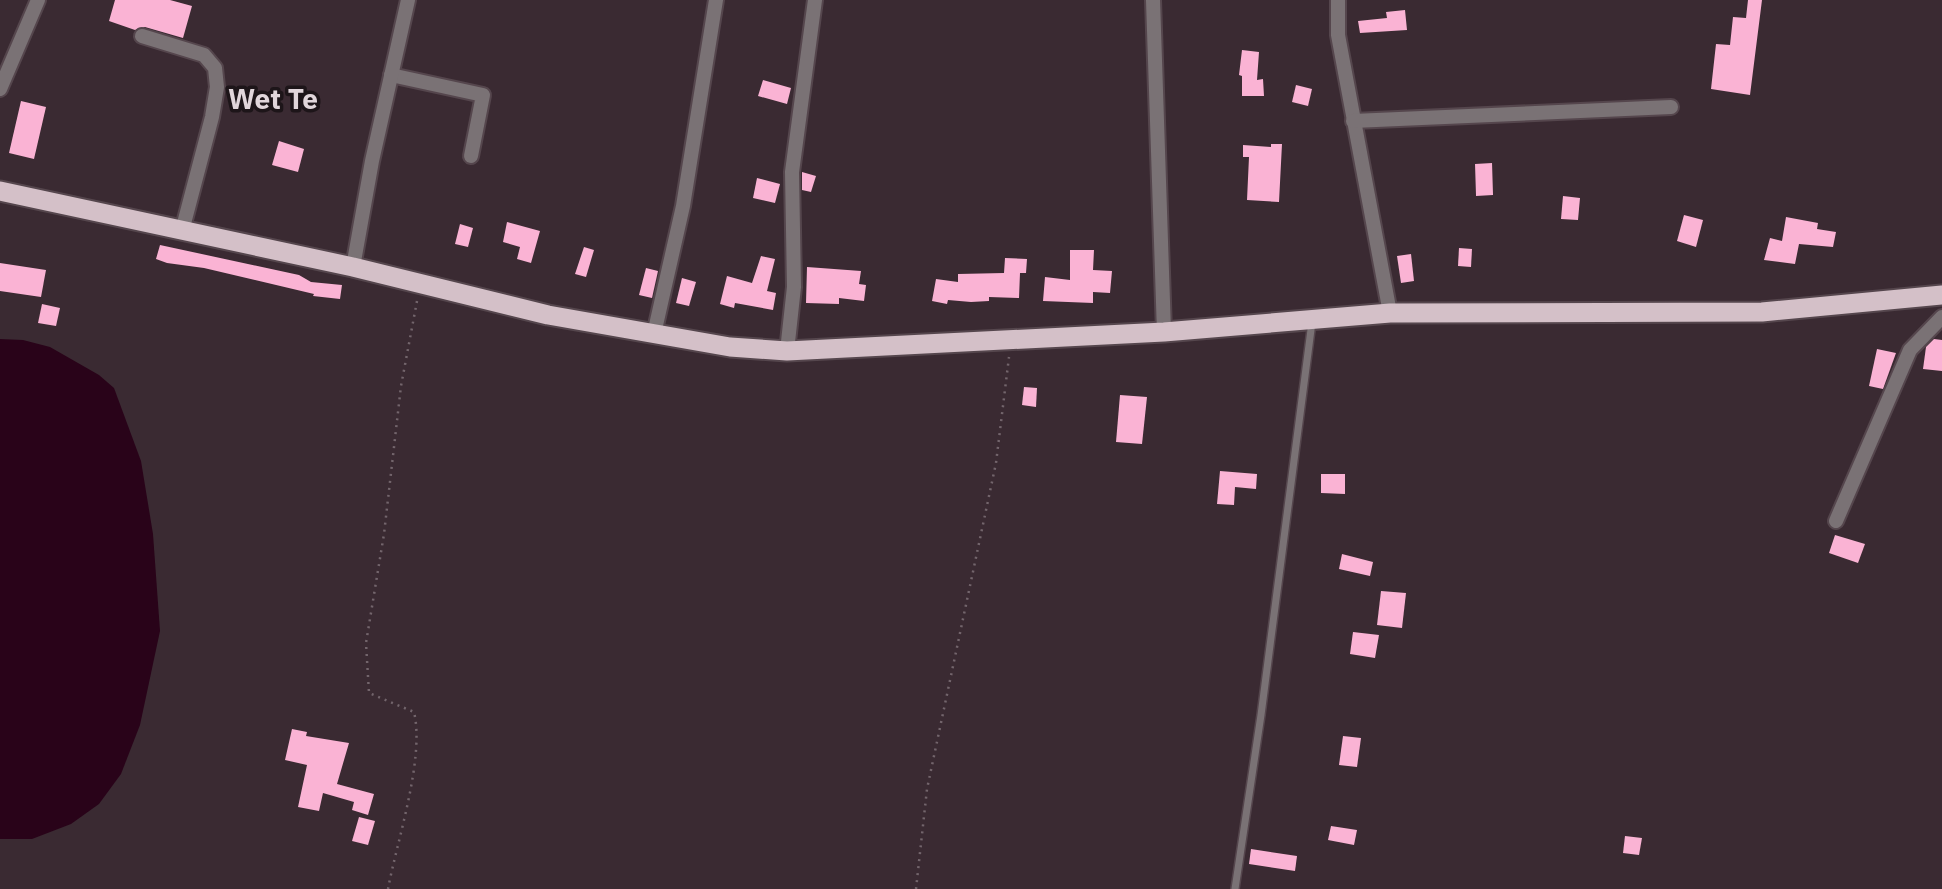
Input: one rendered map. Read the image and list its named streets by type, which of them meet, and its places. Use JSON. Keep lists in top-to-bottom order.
{
  "districts": ["Wet Te"]
}
